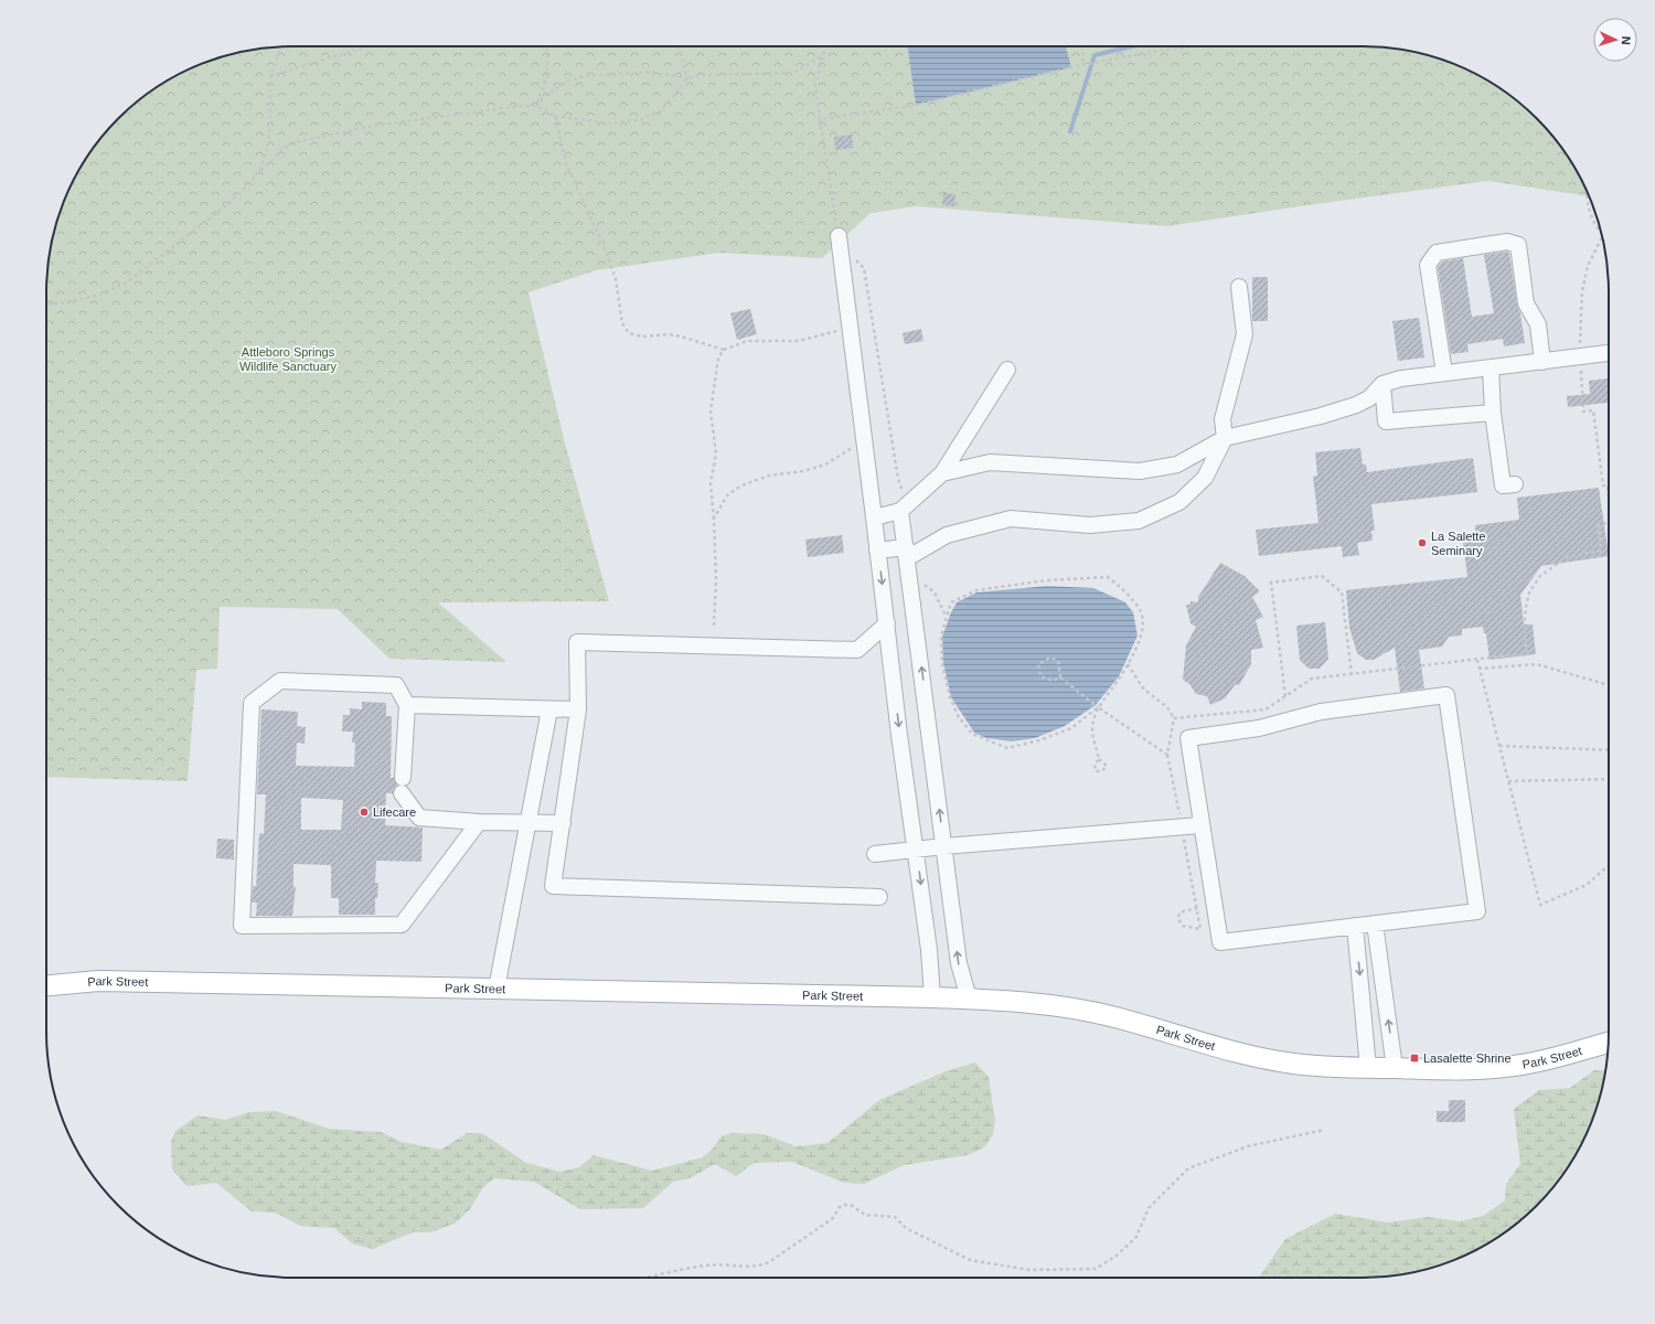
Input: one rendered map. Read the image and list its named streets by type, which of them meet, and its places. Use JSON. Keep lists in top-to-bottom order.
{
  "streets": {
    "main road": ["Park Street"]
  },
  "parks": ["Attleboro Springs Wildlife Sanctuary"],
  "places": {
    "other": ["La Salette Seminary", "Lifecare"],
    "transit": ["Lasalette Shrine"]
  },
  "north": "right"
}
